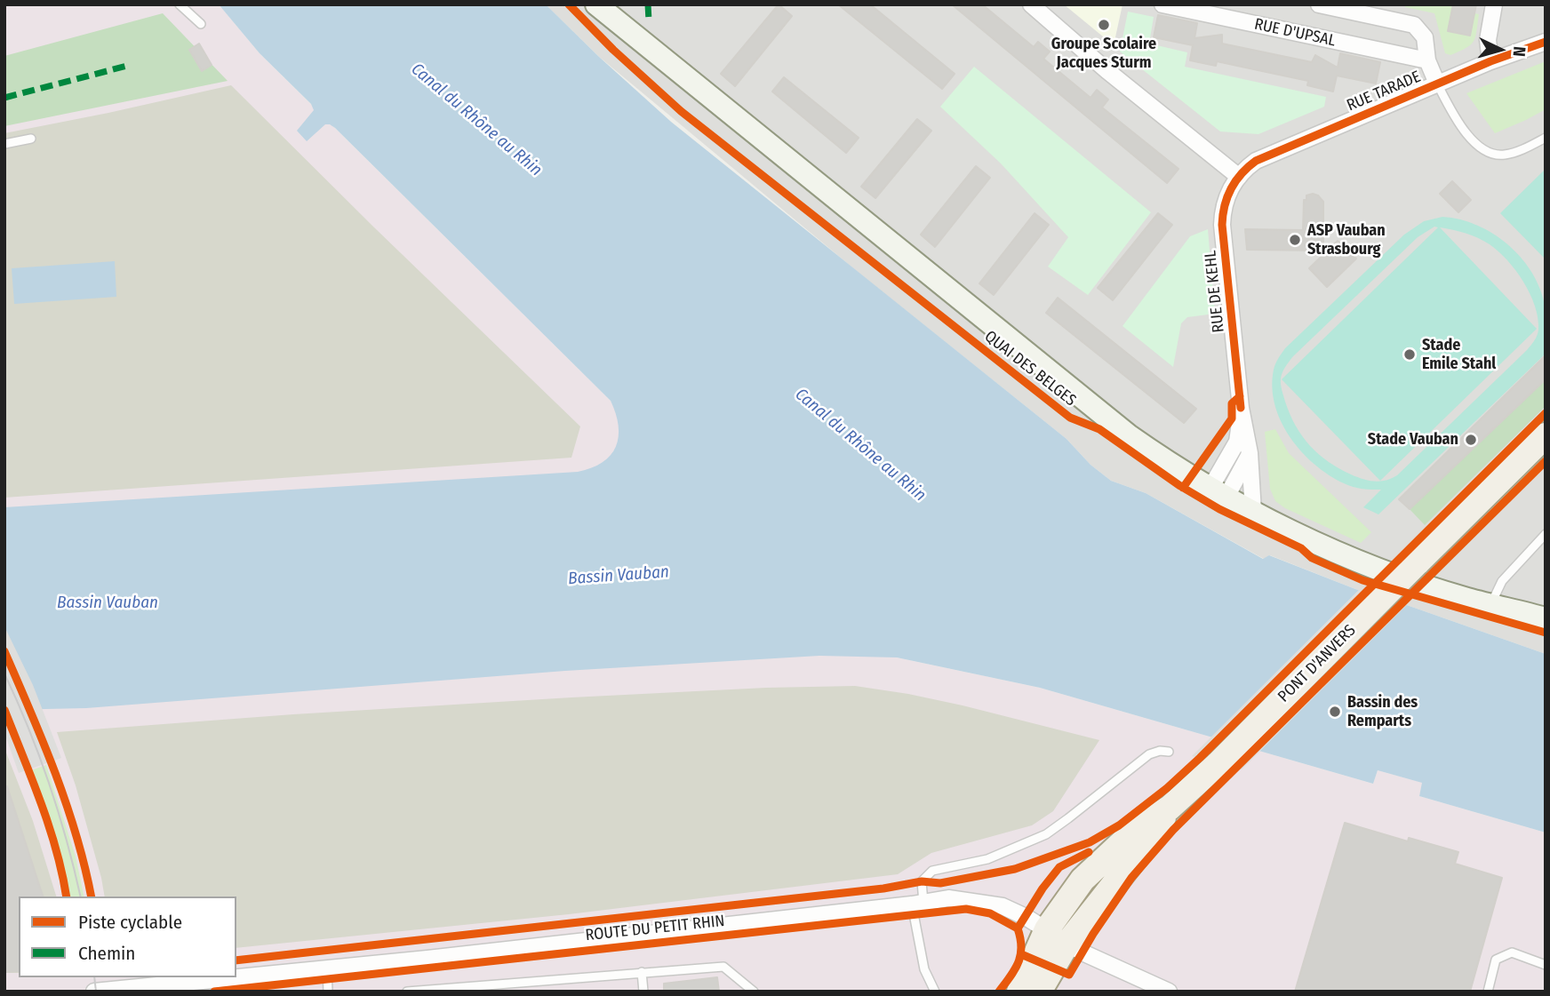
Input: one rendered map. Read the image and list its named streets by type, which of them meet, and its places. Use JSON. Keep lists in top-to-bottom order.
{
  "streets": {
    "main road": ["QUAI DES BELGES", "PONT D'ANVERS"],
    "street": [
      "RUE D'UPSAL",
      "RUE TARADE",
      "RUE DE KEHL",
      "ROUTE DU PETIT RHIN"
    ]
  },
  "crossings": [
    ["RUE D'UPSAL", "RUE TARADE"],
    ["RUE TARADE", "RUE DE KEHL"],
    ["RUE DE KEHL", "QUAI DES BELGES"],
    ["PONT D'ANVERS", "ROUTE DU PETIT RHIN"]
  ],
  "water": ["Canal du Rhône au Rhin", "Bassin Vauban"],
  "places": [
    "Groupe Scolaire Jacques Sturm",
    "ASP Vauban Strasbourg",
    "Stade Emile Stahl",
    "Stade Vauban",
    "Bassin des Remparts"
  ],
  "legend": ["Piste cyclable", "Chemin"],
  "north": "right"
}
